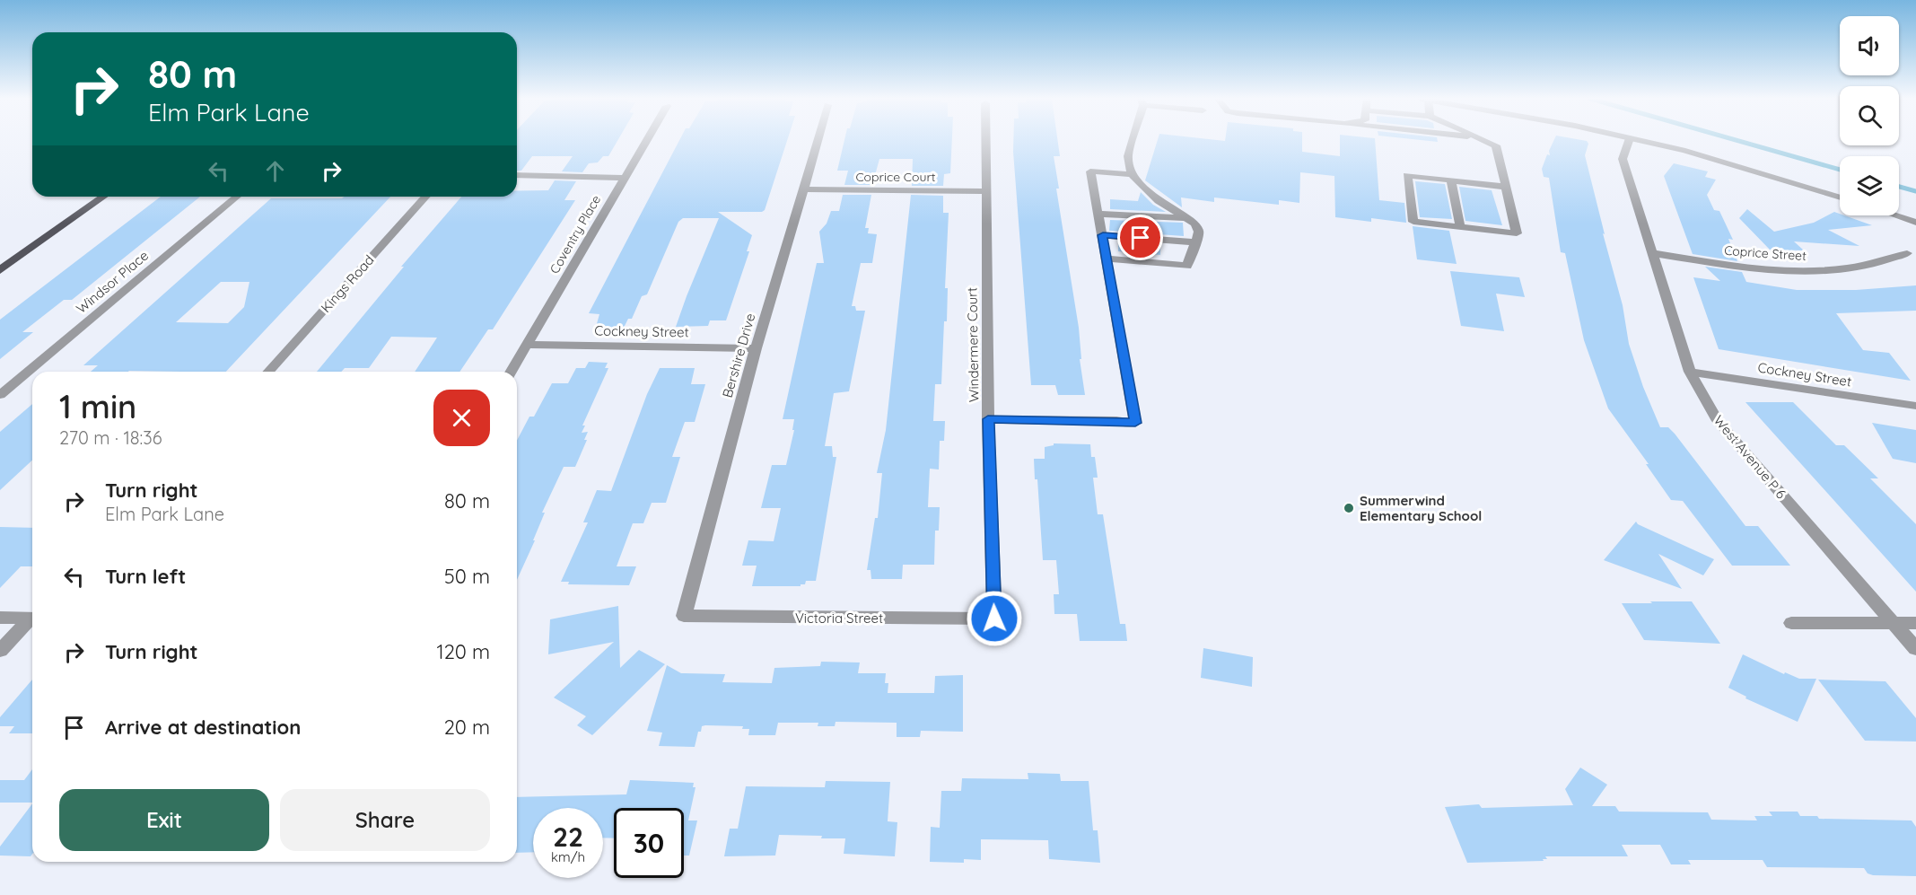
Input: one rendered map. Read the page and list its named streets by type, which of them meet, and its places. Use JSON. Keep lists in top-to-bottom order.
{
  "streets": {
    "street": [
      "Coprice Court",
      "Coventry Place",
      "Coprice Street",
      "Windsor Place",
      "Kings Road",
      "Cockney Street",
      "Windermere Court",
      "Bershire Drive",
      "West Avenue P 6",
      "Victoria Street"
    ]
  },
  "crossings": [
    ["Coprice Court", "Windermere Court"],
    ["Coprice Court", "Bershire Drive"],
    ["Coventry Place", "Cockney Street"],
    ["Coprice Street", "West Avenue P 6"],
    ["Cockney Street", "Bershire Drive"],
    ["Cockney Street", "West Avenue P 6"],
    ["Windermere Court", "Victoria Street"],
    ["Bershire Drive", "Victoria Street"]
  ],
  "places": ["Summerwind Elementary School"],
  "page": {
    "turn": ["80 m", "Elm Park Lane"],
    "heading": ["1 min", "270 m · 18:36"],
    "list": [
      {
        "name": "Turn right",
        "note": "Elm Park Lane",
        "value": "80 m"
      },
      {
        "name": "Turn left",
        "value": "50 m"
      },
      {
        "name": "Turn right",
        "value": "120 m"
      },
      {
        "name": "Arrive at destination",
        "value": "20 m"
      }
    ],
    "buttons": ["Exit", "Share"],
    "speed": "22 km/h",
    "limit": "30"
  }
}
